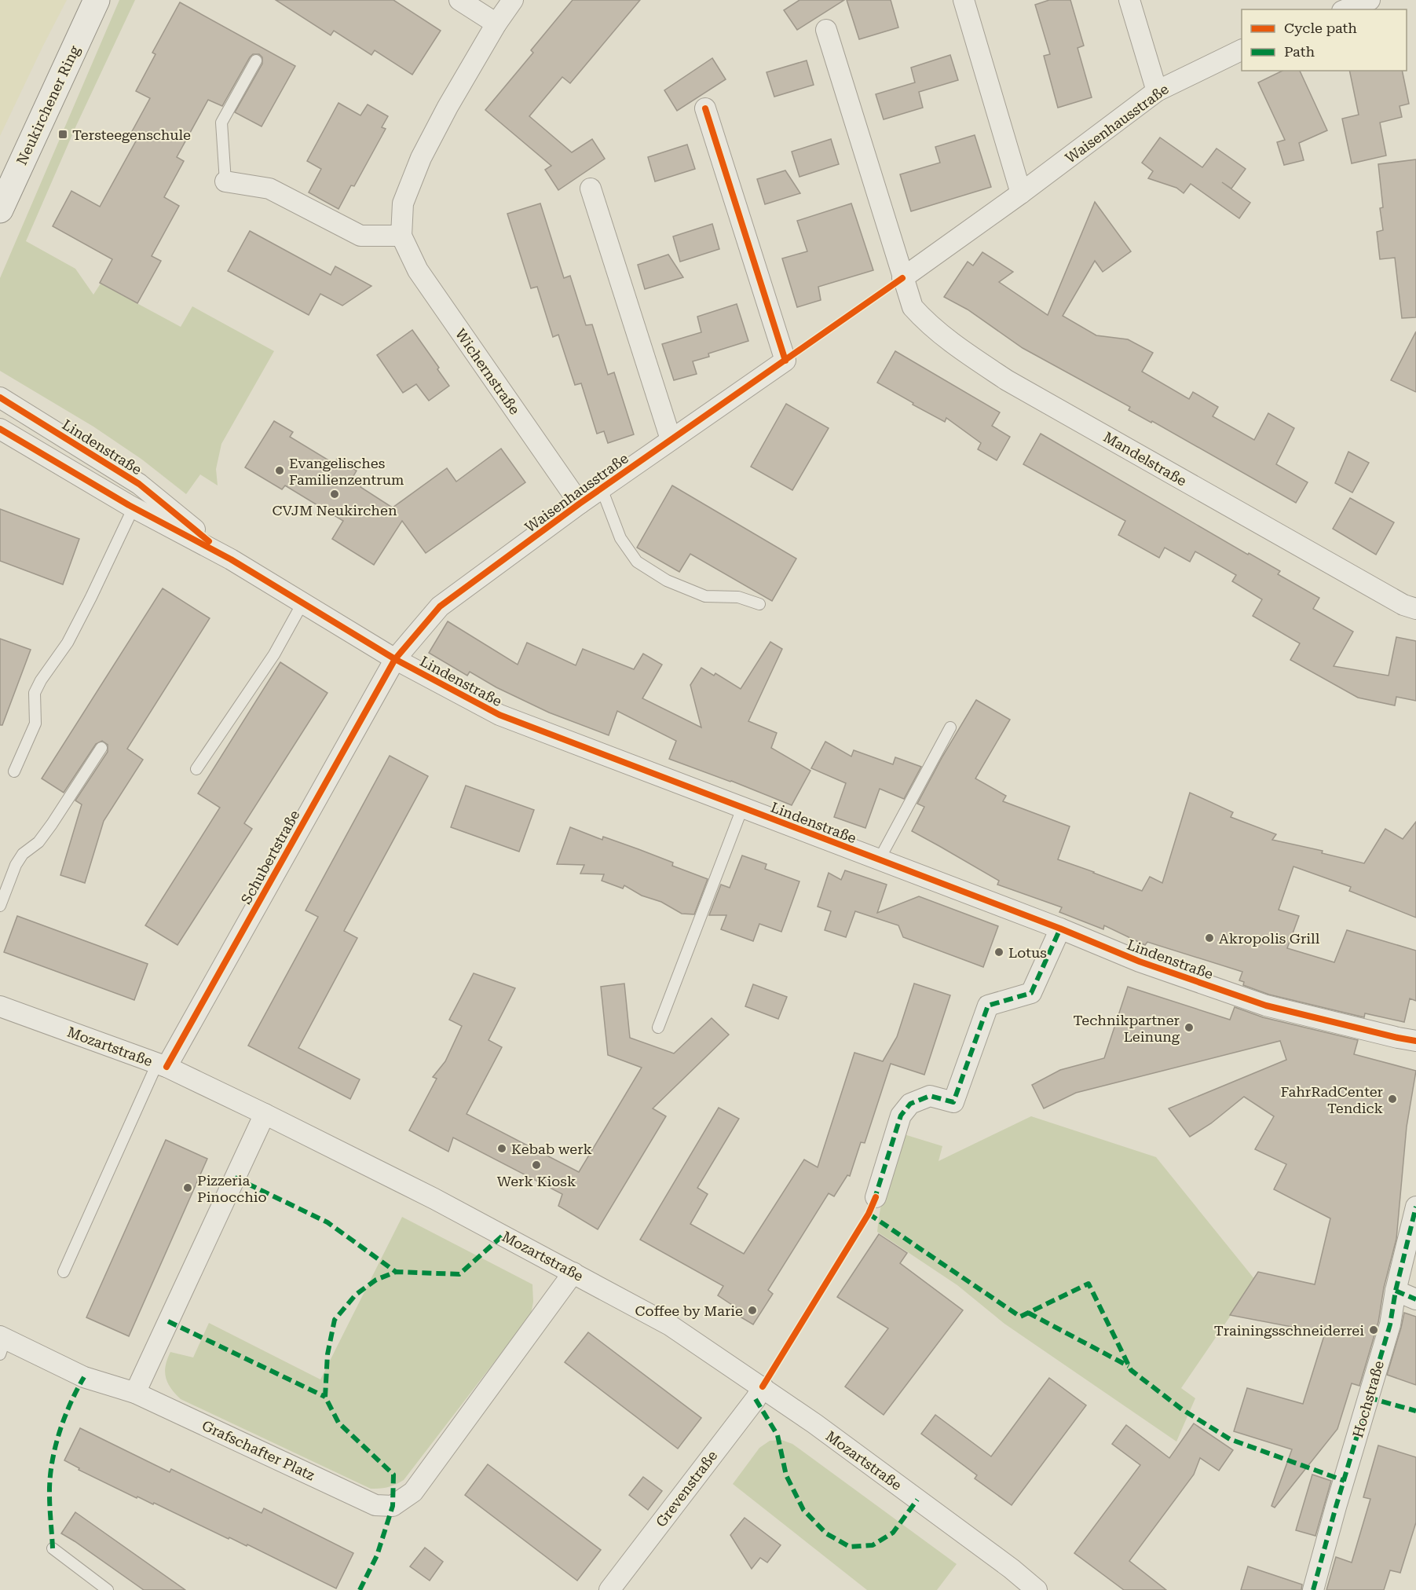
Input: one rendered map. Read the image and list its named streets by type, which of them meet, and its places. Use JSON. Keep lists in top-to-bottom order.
{
  "streets": {
    "street": [
      "Neukirchener Ring",
      "Waisenhausstraße",
      "Wichernstraße",
      "Lindenstraße",
      "Mandelstraße",
      "Schubertstraße",
      "Mozartstraße",
      "Hochstraße",
      "Grafschafter Platz",
      "Grevenstraße"
    ]
  },
  "crossings": [
    ["Waisenhausstraße", "Wichernstraße"],
    ["Waisenhausstraße", "Lindenstraße"],
    ["Waisenhausstraße", "Mandelstraße"],
    ["Waisenhausstraße", "Schubertstraße"],
    ["Lindenstraße", "Schubertstraße"],
    ["Schubertstraße", "Mozartstraße"],
    ["Mozartstraße", "Grafschafter Platz"],
    ["Mozartstraße", "Grevenstraße"]
  ],
  "places": {
    "transit": ["Tersteegenschule"],
    "other": [
      "Evangelisches Familienzentrum",
      "CVJM Neukirchen",
      "Akropolis Grill",
      "Lotus",
      "Technikpartner Leinung",
      "FahrRadCenter Tendick",
      "Kebab werk",
      "Werk Kiosk",
      "Pizzeria Pinocchio",
      "Coffee by Marie",
      "Trainingsschneiderrei"
    ]
  },
  "legend": ["Cycle path", "Path"]
}
